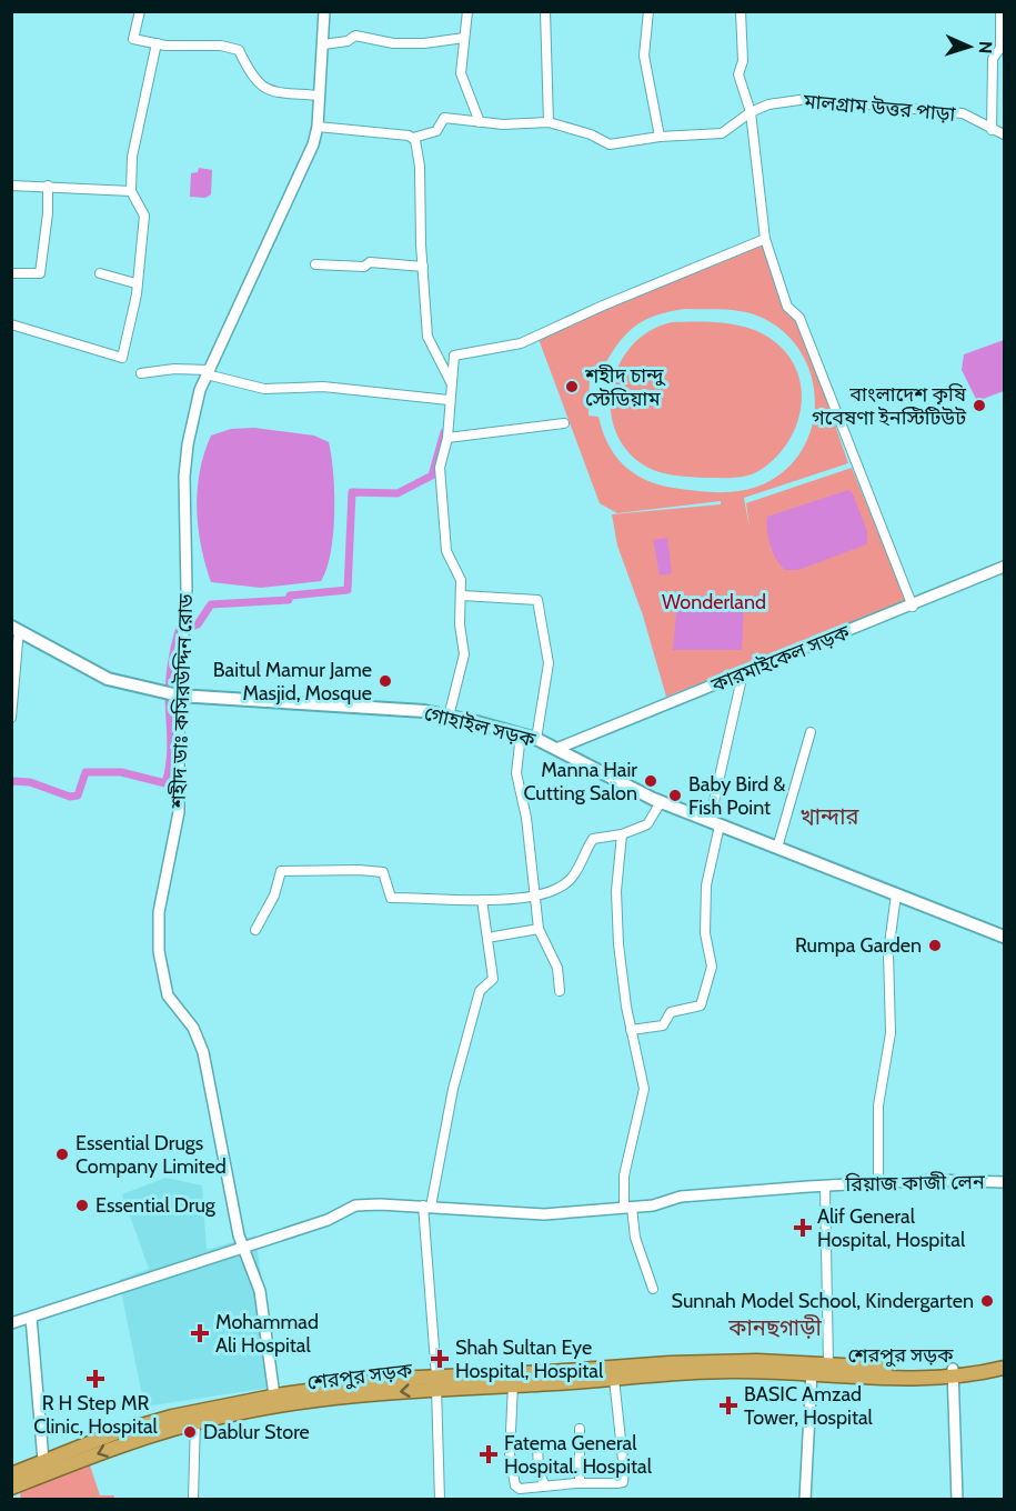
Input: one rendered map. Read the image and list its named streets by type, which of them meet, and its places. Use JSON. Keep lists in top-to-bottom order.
{
  "streets": {
    "highway": ["শেরপুর সড়ক"],
    "main road": ["গোহাইল সড়ক"],
    "street": [
      "মালগ্রাম উত্তর পাড়া",
      "কারমাইকেল সড়ক",
      "শহীদ ডাঃ কসিরউদ্দিন রোড",
      "রিয়াজ কাজী লেন"
    ]
  },
  "crossings": [
    ["কারমাইকেল সড়ক", "গোহাইল সড়ক"],
    ["শহীদ ডাঃ কসিরউদ্দিন রোড", "গোহাইল সড়ক"],
    ["শহীদ ডাঃ কসিরউদ্দিন রোড", "রিয়াজ কাজী লেন"],
    ["শহীদ ডাঃ কসিরউদ্দিন রোড", "শেরপুর সড়ক"]
  ],
  "districts": ["খান্দার", "কানছগাড়ী"],
  "parks": ["Wonderland"],
  "places": {
    "other": [
      "শহীদ চান্দু স্টেডিয়াম",
      "বাংলাদেশ কৃষি গবেষণা ইনস্টিটিউট",
      "Baitul Mamur Jame Masjid, Mosque",
      "Manna Hair Cutting Salon",
      "Baby Bird & Fish Point",
      "Rumpa Garden",
      "Essential Drugs Company Limited",
      "Essential Drug",
      "Sunnah Model School, Kindergarten",
      "Dablur Store"
    ],
    "health": [
      "Alif General Hospital, Hospital",
      "Mohammad Ali Hospital",
      "Shah Sultan Eye Hospital, Hospital",
      "R H Step MR Clinic, Hospital",
      "BASIC Amzad Tower, Hospital",
      "Fatema General Hospital. Hospital"
    ]
  },
  "north": "right"
}
